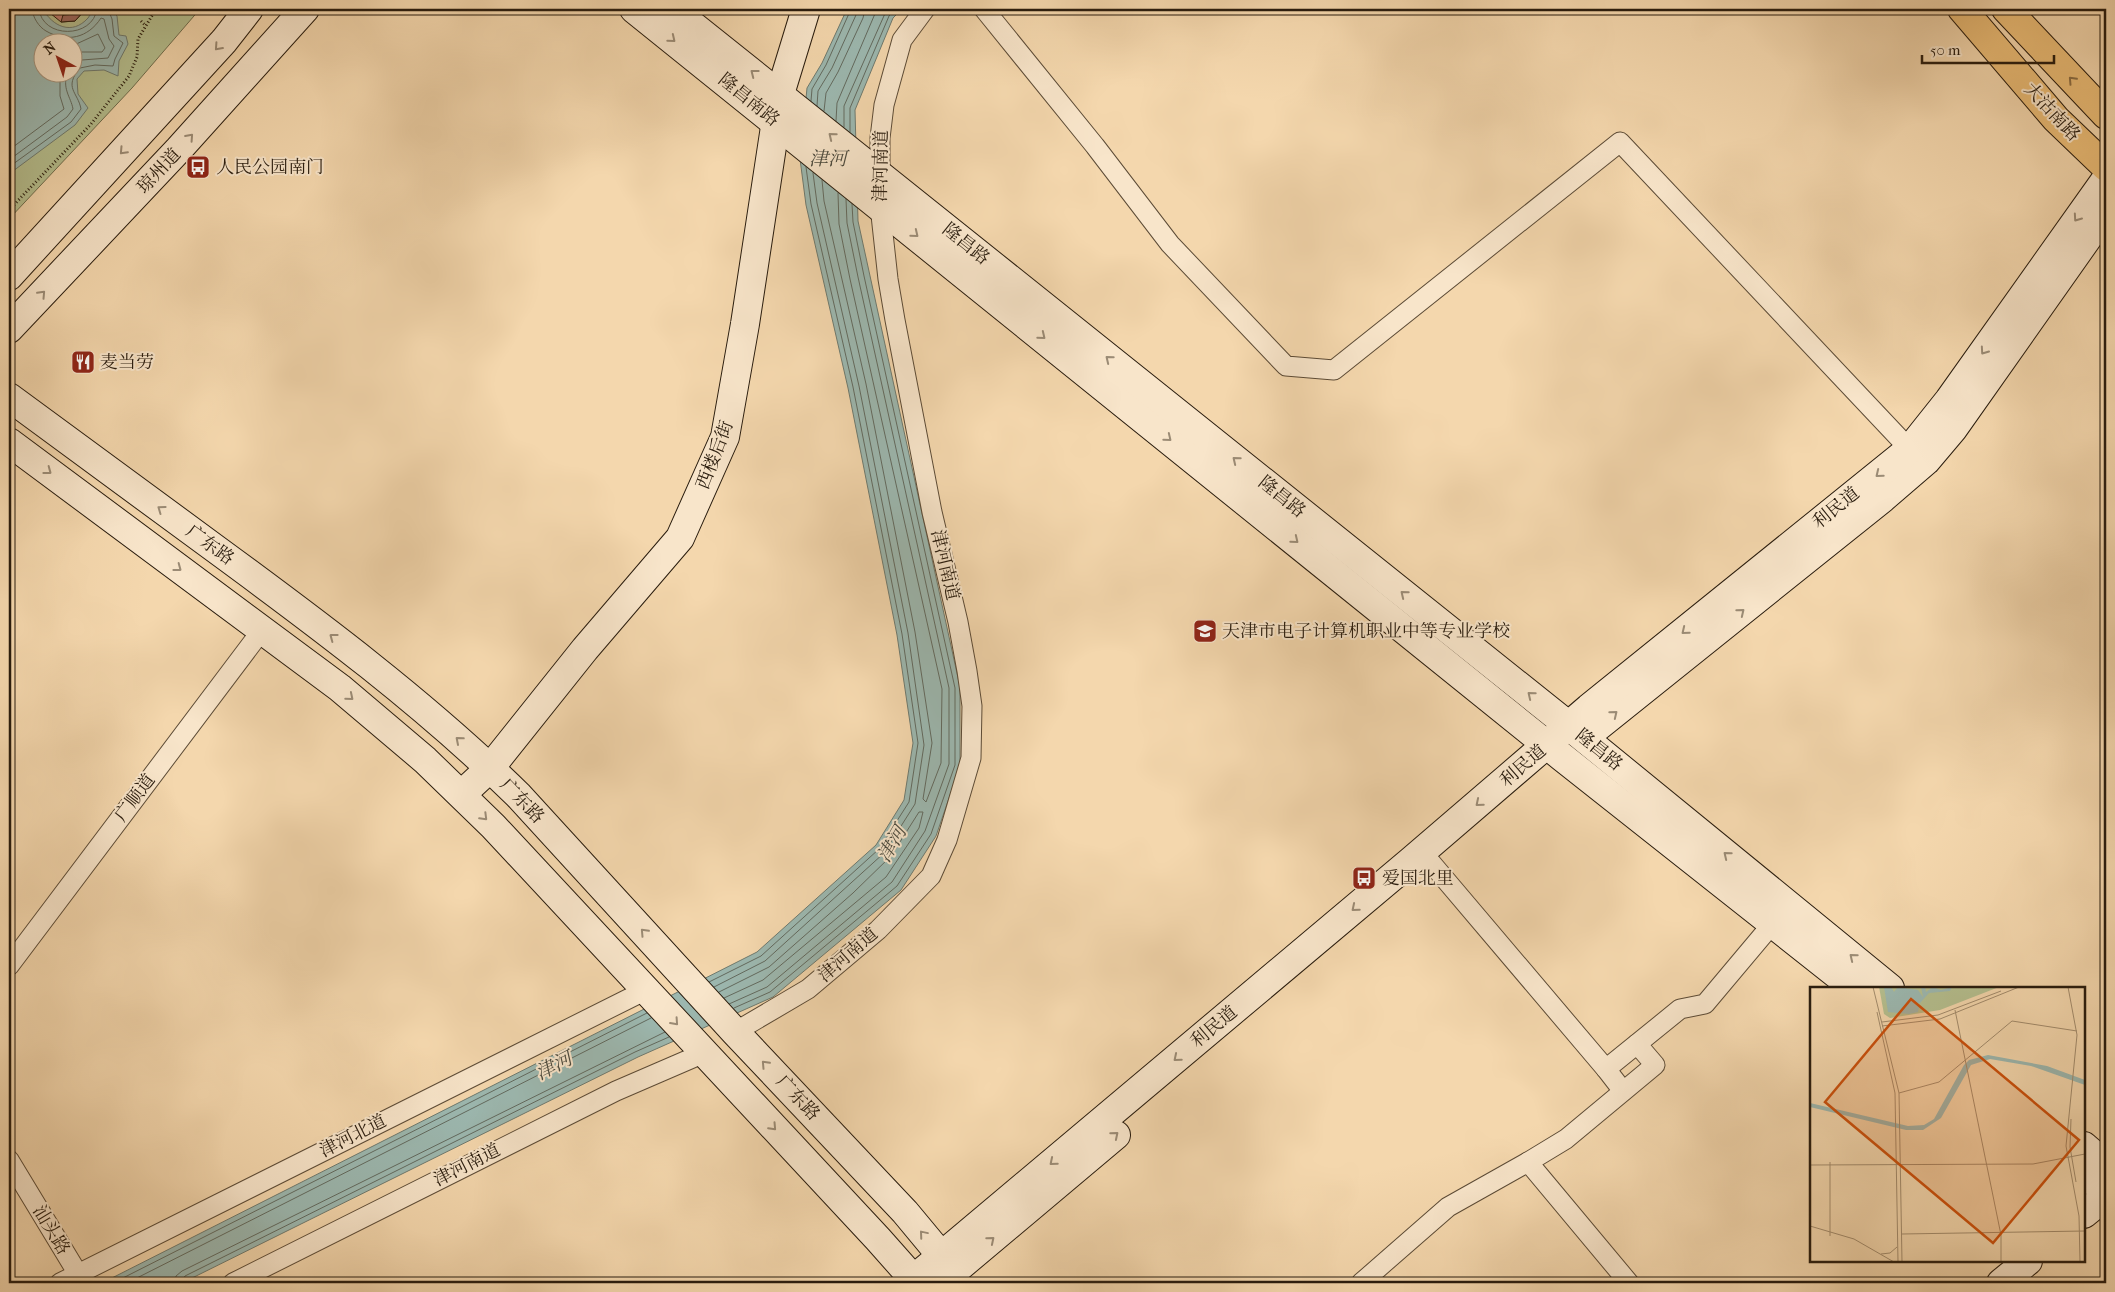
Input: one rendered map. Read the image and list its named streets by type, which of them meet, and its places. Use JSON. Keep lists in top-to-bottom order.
{
  "streets": {
    "main road": [
      "隆昌南路",
      "大沽南路",
      "琼州道",
      "隆昌路",
      "西楼后街",
      "利民道",
      "广东路"
    ],
    "street": [
      "津河南道",
      "广顺道",
      "津河北道",
      "汕头路"
    ]
  },
  "crossings": [
    ["隆昌南路", "隆昌路"],
    ["隆昌南路", "西楼后街"],
    ["津河南道", "隆昌路"],
    ["津河南道", "广东路"],
    ["隆昌路", "西楼后街"],
    ["隆昌路", "利民道"],
    ["西楼后街", "广东路"],
    ["利民道", "广东路"],
    ["广东路", "广顺道"],
    ["广东路", "津河北道"],
    ["津河北道", "汕头路"]
  ],
  "one_way": ["隆昌南路"],
  "water": ["津河"],
  "places": {
    "bus stop": ["人民公园南门", "爱国北里"],
    "restaurant": ["麦当劳"],
    "school or university": ["天津市电子计算机职业中等专业学校"]
  },
  "scale_bar": "50 m",
  "north": "top left"
}
